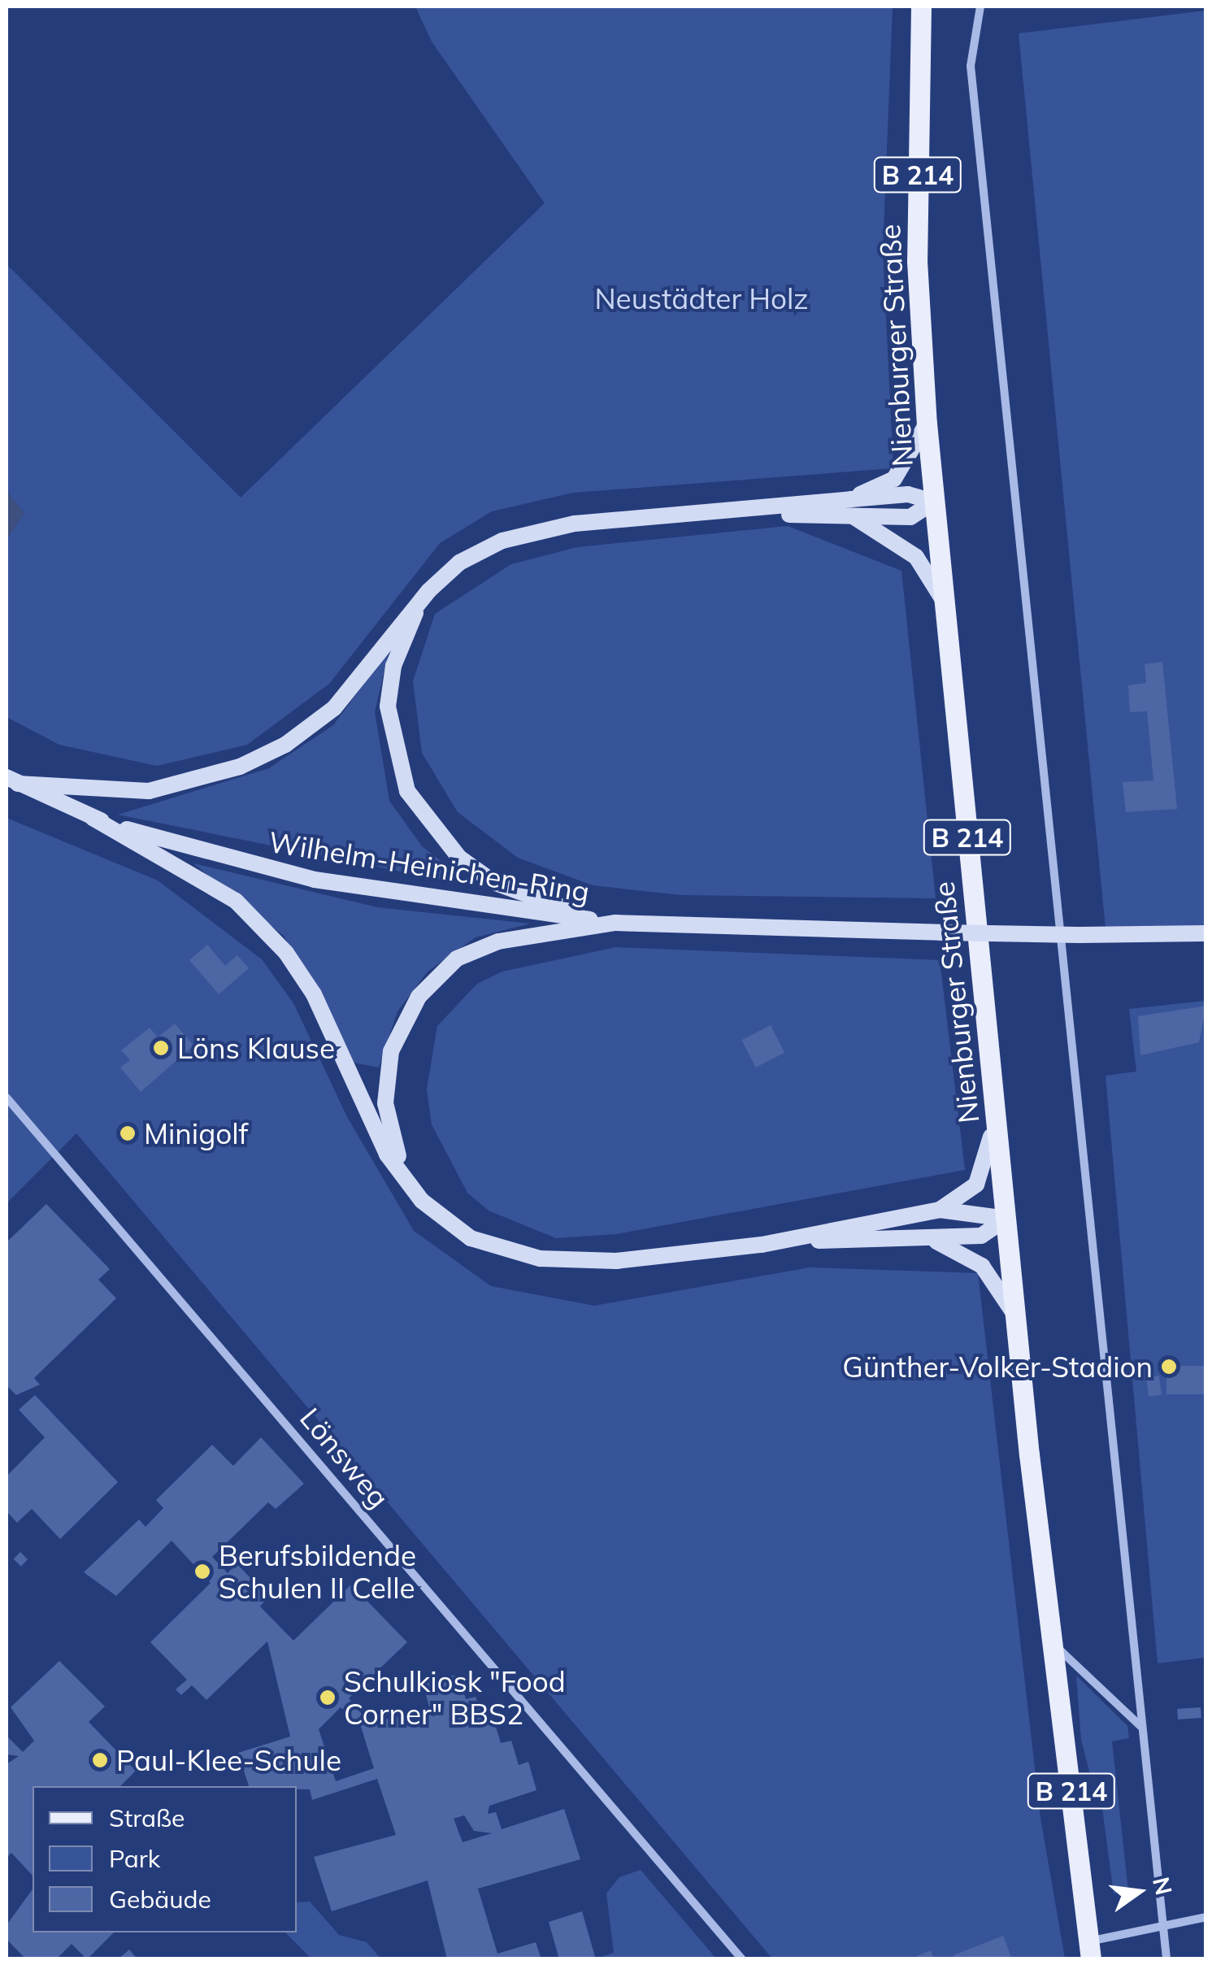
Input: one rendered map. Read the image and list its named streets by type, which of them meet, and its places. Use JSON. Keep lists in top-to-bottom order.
{
  "streets": {
    "main road": ["B 214", "Nienburger Straße", "Wilhelm-Heinichen-Ring"],
    "street": ["Lönsweg"]
  },
  "parks": ["Neustädter Holz"],
  "places": [
    "Löns Klause",
    "Minigolf",
    "Günther-Volker-Stadion",
    "Berufsbildende Schulen II Celle",
    "Schulkiosk \"Food Corner\" BBS2",
    "Paul-Klee-Schule"
  ],
  "legend": ["Straße", "Park", "Gebäude"],
  "north": "right"
}
